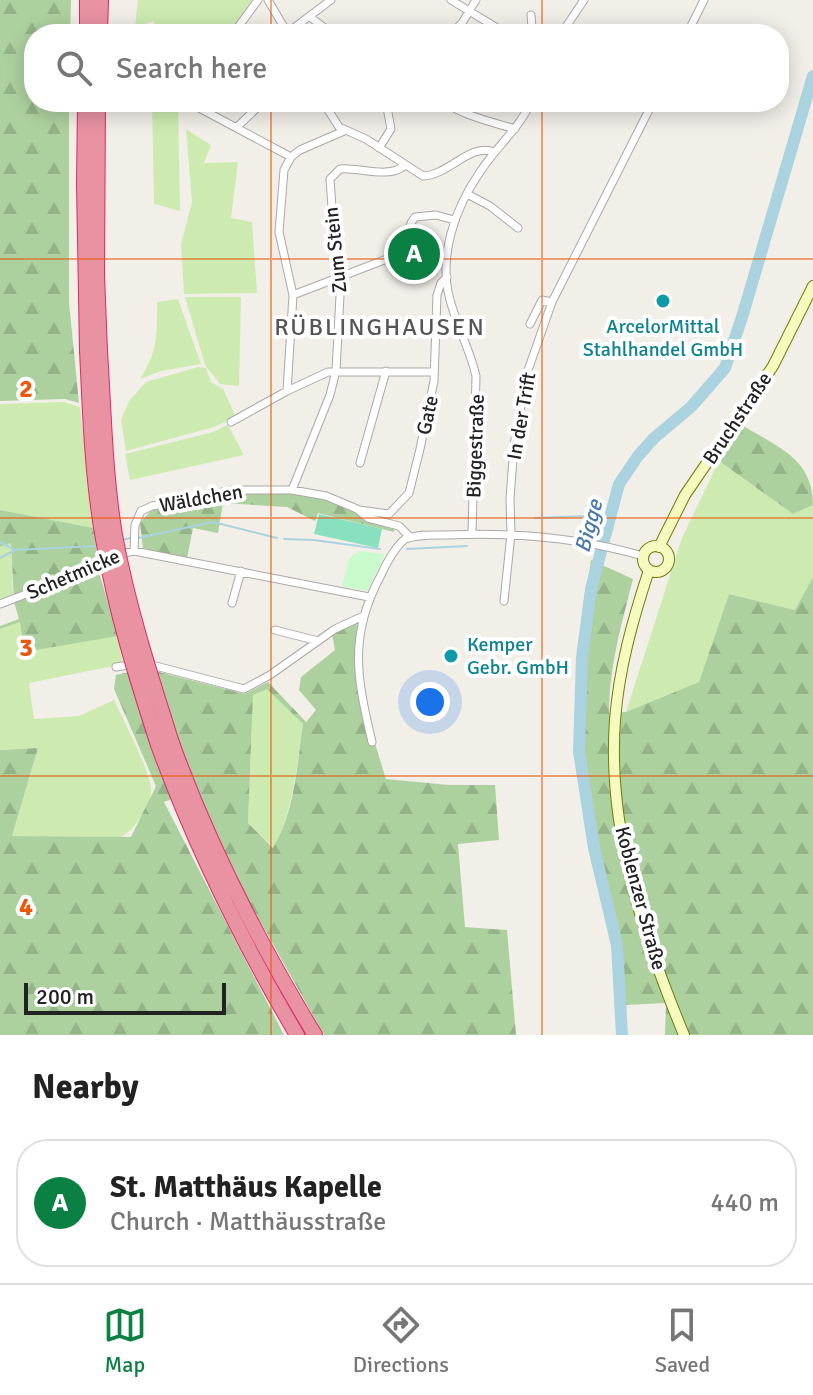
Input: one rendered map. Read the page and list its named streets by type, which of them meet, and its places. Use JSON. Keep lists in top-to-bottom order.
{
  "streets": {
    "main road": ["Bruchstraße", "Koblenzer Straße"],
    "street": [
      "Zum Stein",
      "Gate",
      "In der Trift",
      "Biggestraße",
      "Wäldchen",
      "Schetmicke"
    ]
  },
  "crossings": [
    ["Zum Stein", "Wäldchen"],
    ["Gate", "Biggestraße"],
    ["Gate", "Wäldchen"],
    ["Bruchstraße", "Koblenzer Straße"],
    ["Biggestraße", "Wäldchen"],
    ["Wäldchen", "Schetmicke"]
  ],
  "districts": ["RÜBLINGHAUSEN"],
  "water": ["Bigge"],
  "places": ["ArcelorMittal Stahlhandel GmbH", "Kemper Gebr. GmbH"],
  "scale_bar": "200 m",
  "page": {
    "search": "Search here",
    "pins": "A",
    "scale": "200 m",
    "heading": "Nearby",
    "list": [
      {
        "mark": "A",
        "name": "St. Matthäus Kapelle",
        "note": "Church · Matthäusstraße",
        "value": "440 m"
      }
    ],
    "nav": ["Map", "Directions", "Saved"]
  },
  "grid": {
    "rows": ["2", "3", "4"]
  }
}
